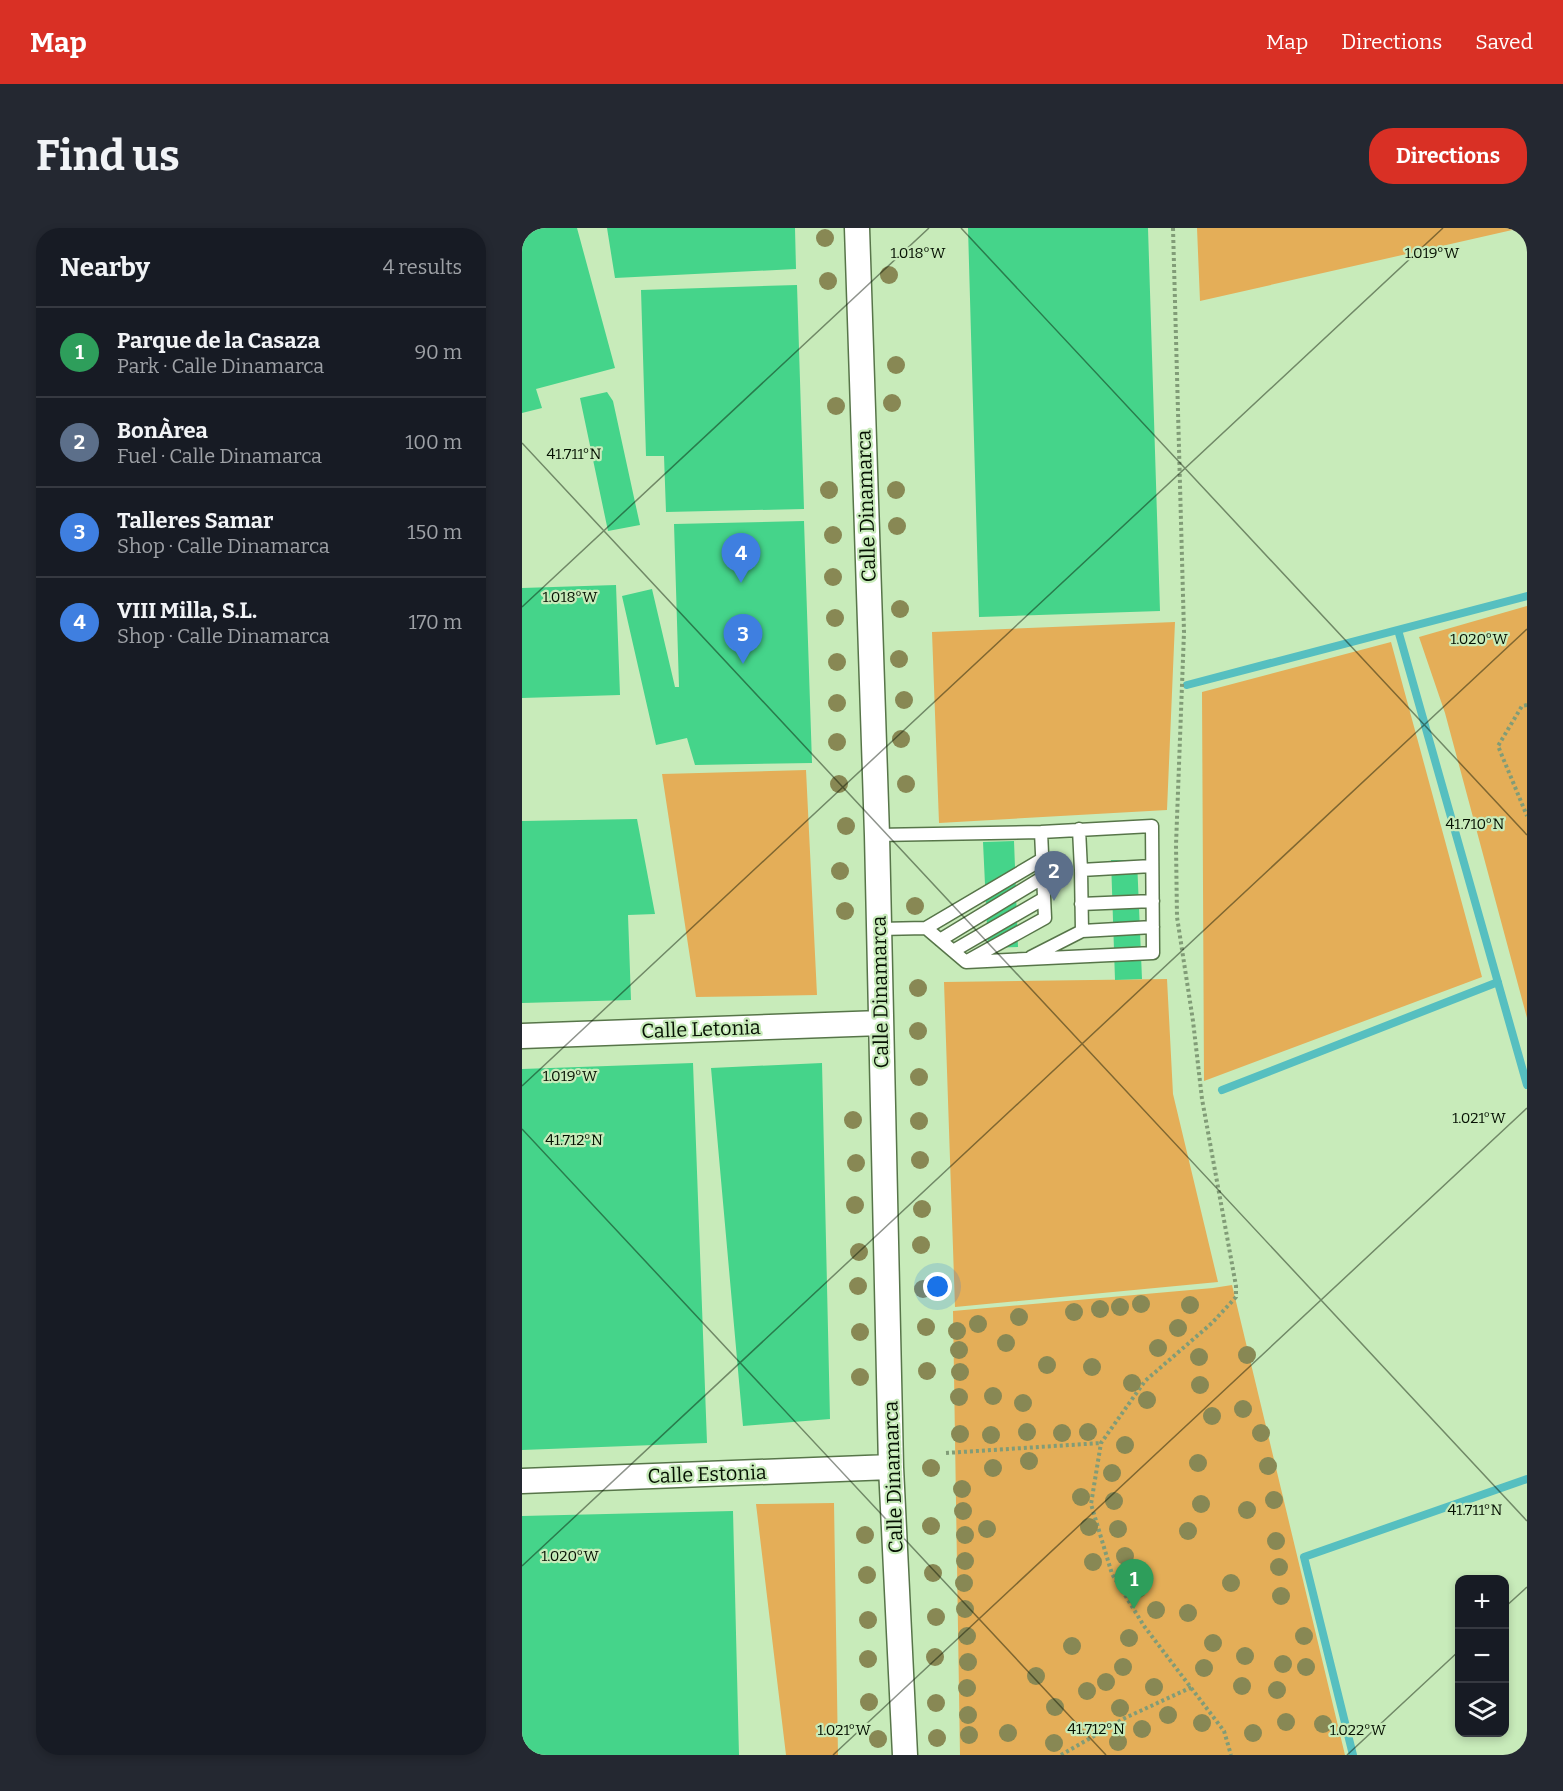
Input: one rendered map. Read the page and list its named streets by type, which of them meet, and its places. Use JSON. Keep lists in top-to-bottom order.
{
  "streets": {
    "street": ["Calle Dinamarca", "Calle Letonia", "Calle Estonia"]
  },
  "crossings": [
    ["Calle Dinamarca", "Calle Letonia"],
    ["Calle Dinamarca", "Calle Estonia"]
  ],
  "page": {
    "header": "Map",
    "nav": ["Map", "Directions", "Saved"],
    "buttons": "Directions",
    "title": "Find us",
    "heading": ["Nearby", "4 results"],
    "list": [
      {
        "mark": "1",
        "name": "Parque de la Casaza",
        "note": "Park · Calle Dinamarca",
        "value": "90 m"
      },
      {
        "mark": "2",
        "name": "BonÀrea",
        "note": "Fuel · Calle Dinamarca",
        "value": "100 m"
      },
      {
        "mark": "3",
        "name": "Talleres Samar",
        "note": "Shop · Calle Dinamarca",
        "value": "150 m"
      },
      {
        "mark": "4",
        "name": "VIII Milla, S.L.",
        "note": "Shop · Calle Dinamarca",
        "value": "170 m"
      }
    ],
    "pins": [
      "4",
      "3",
      "2",
      "1"
    ],
    "map_buttons": ["+", "−"]
  },
  "coordinates": [
    "1.018°W",
    "1.019°W",
    "41.711°N",
    "1.020°W",
    "41.710°N",
    "1.021°W",
    "41.712°N",
    "1.022°W"
  ]
}
